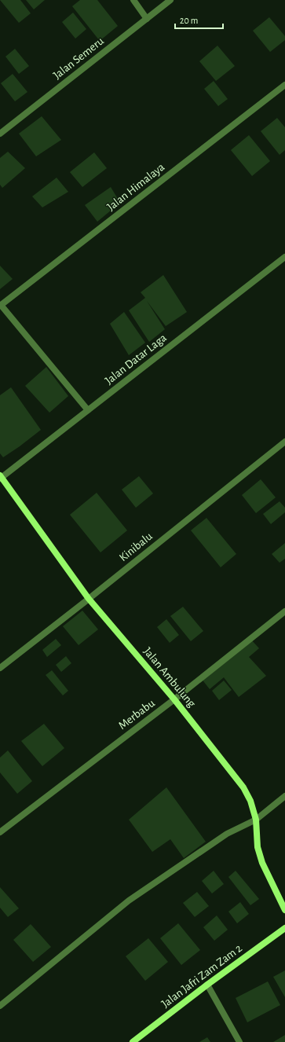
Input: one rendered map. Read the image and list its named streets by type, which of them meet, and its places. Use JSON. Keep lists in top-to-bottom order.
{
  "streets": {
    "street": [
      "Jalan Semeru",
      "Jalan Himalaya",
      "Jalan Datar Laga",
      "Kinibalu",
      "Jalan Ambulung",
      "Merbabu",
      "Jalan Jafri Zam Zam 2"
    ]
  },
  "crossings": [
    ["Jalan Datar Laga", "Jalan Ambulung"],
    ["Kinibalu", "Jalan Ambulung"],
    ["Jalan Ambulung", "Merbabu"]
  ],
  "scale_bar": "20 m"
}
